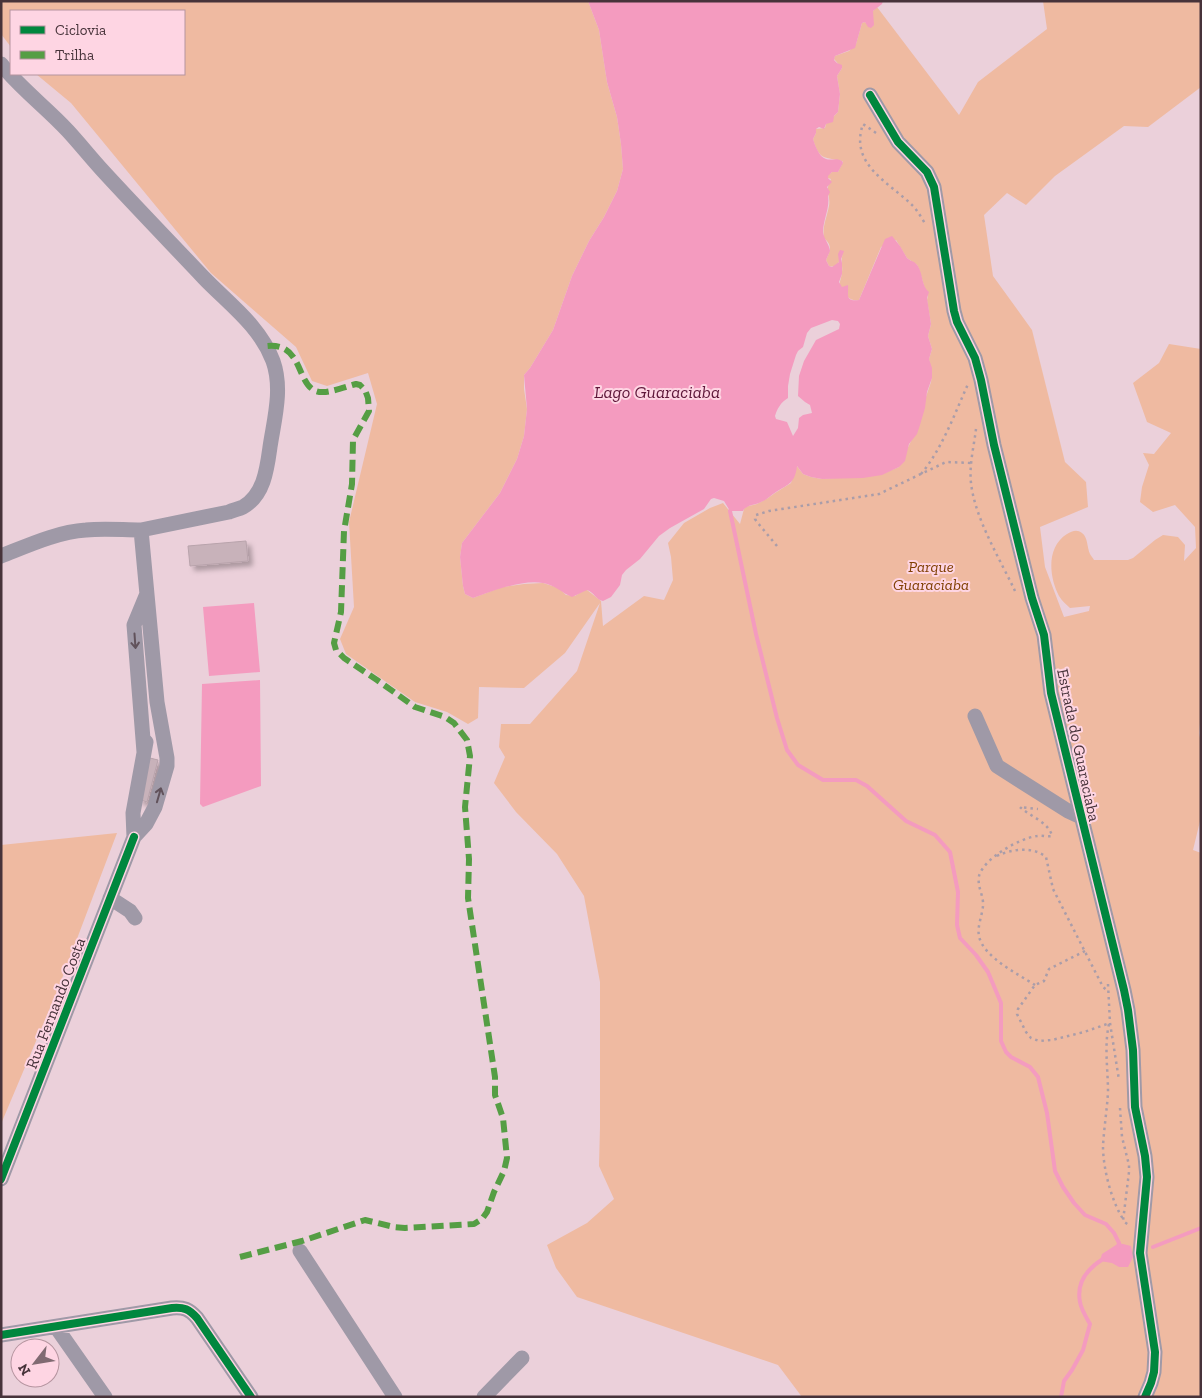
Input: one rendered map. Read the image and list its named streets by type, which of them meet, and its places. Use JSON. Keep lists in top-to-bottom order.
{
  "streets": {
    "street": ["Estrada do Guaraciaba", "Rua Fernando Costa"]
  },
  "water": ["Lago Guaraciaba"],
  "parks": ["Parque Guaraciaba"],
  "legend": ["Ciclovia", "Trilha"],
  "north": "bottom left"
}
